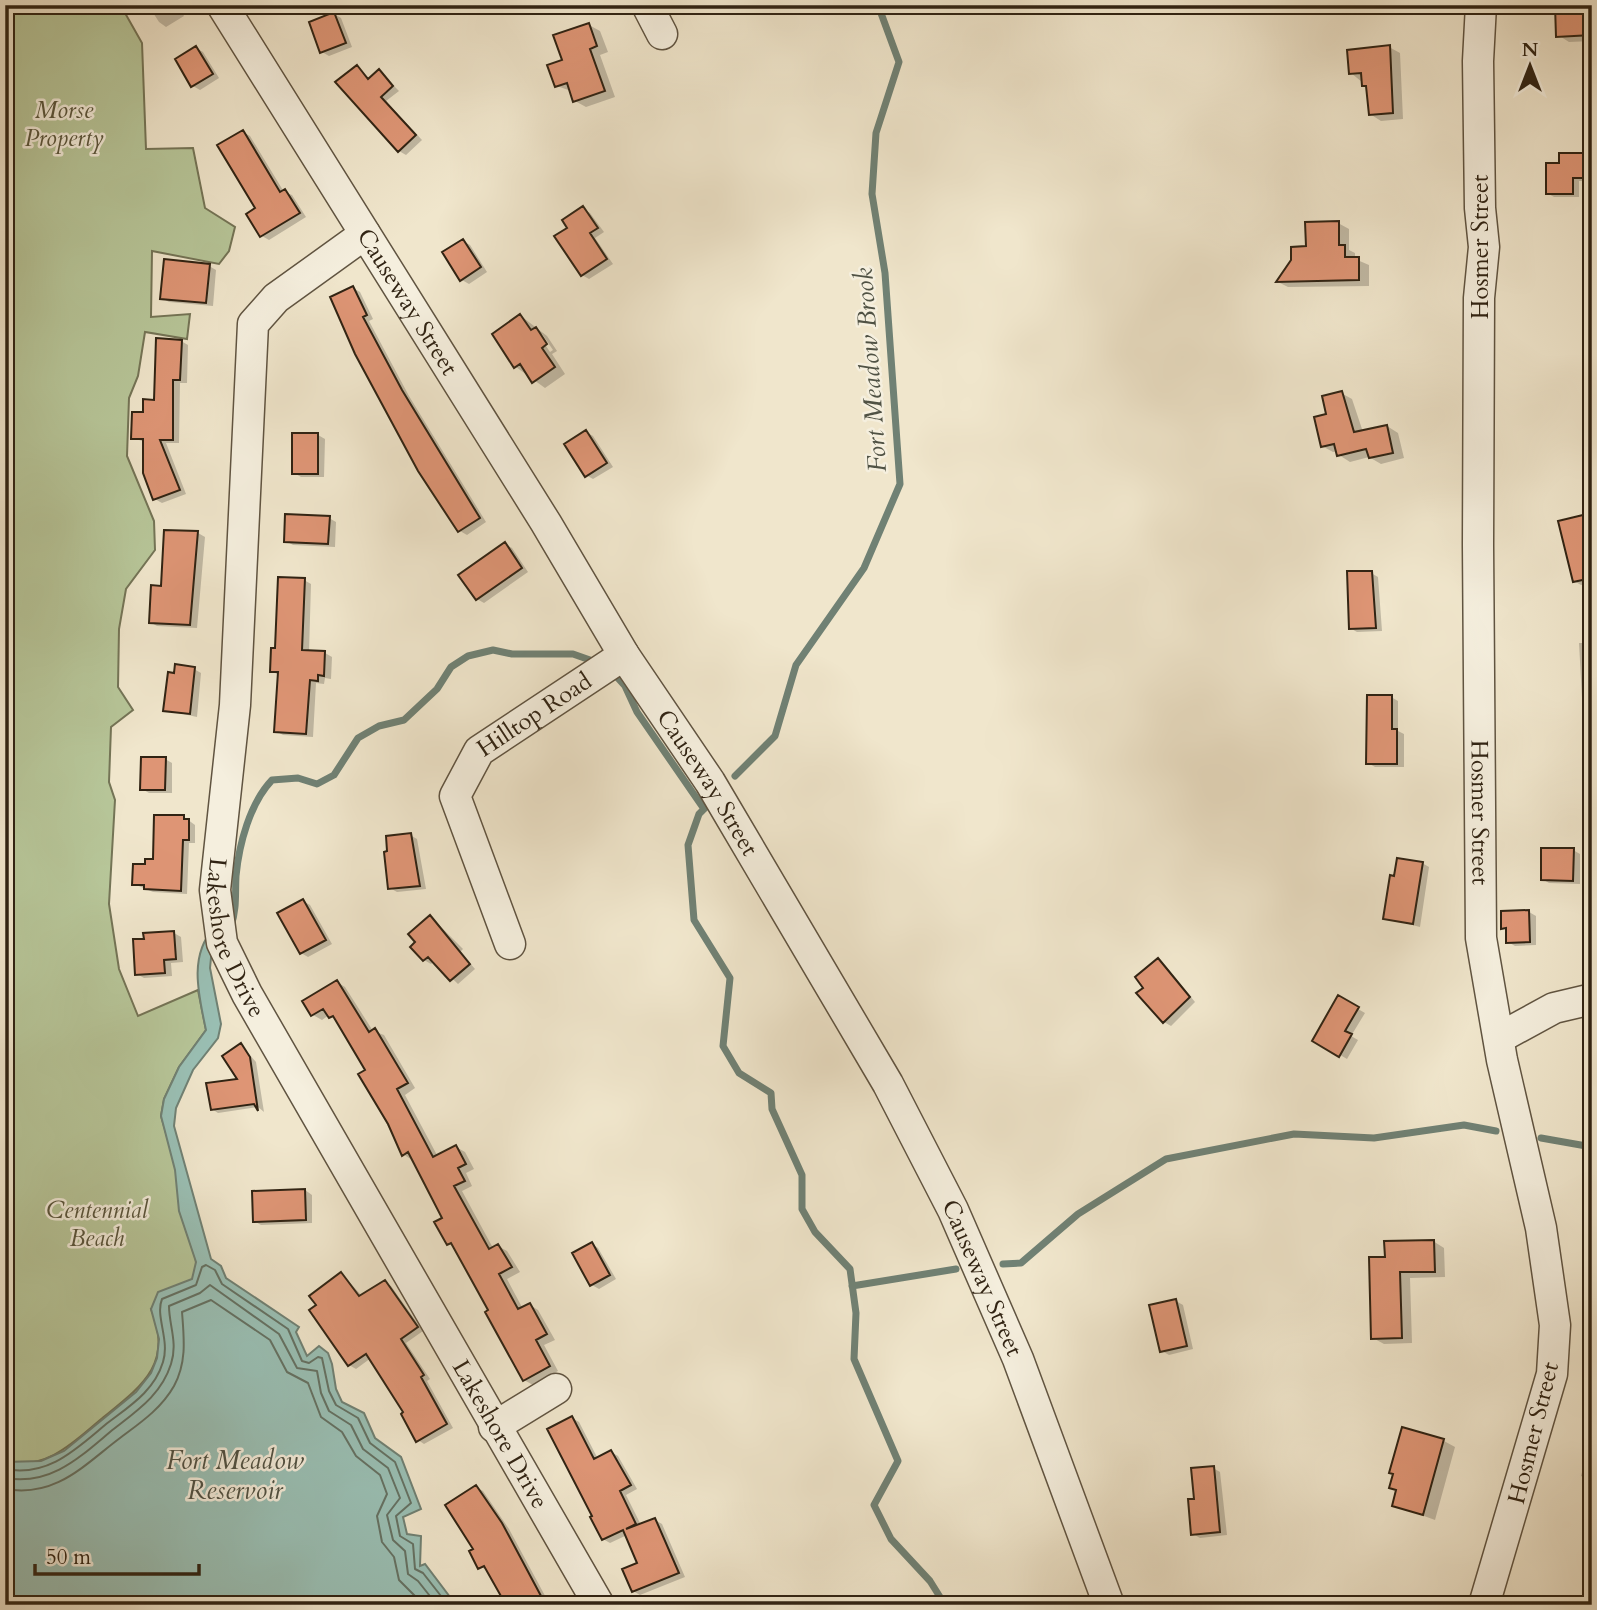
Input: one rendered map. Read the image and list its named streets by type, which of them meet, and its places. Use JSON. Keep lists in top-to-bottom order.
{
  "streets": {
    "street": [
      "Hosmer Street",
      "Causeway Street",
      "Hilltop Road",
      "Lakeshore Drive"
    ]
  },
  "crossings": [
    ["Causeway Street", "Hilltop Road"],
    ["Causeway Street", "Lakeshore Drive"]
  ],
  "water": ["Fort Meadow Brook", "Fort Meadow Reservoir"],
  "parks": ["Morse Property", "Centennial Beach"],
  "scale_bar": "50 m",
  "north": "top"
}
